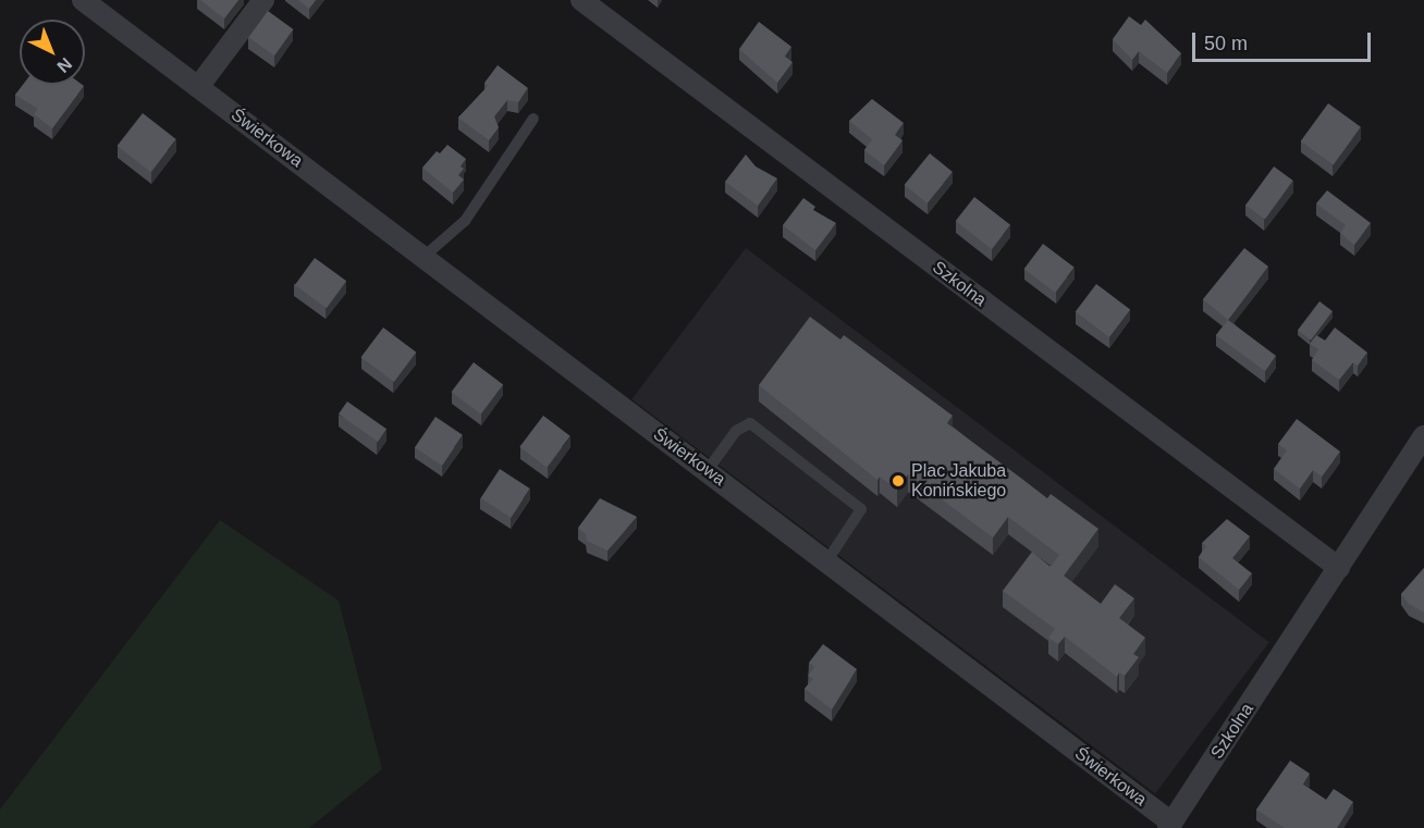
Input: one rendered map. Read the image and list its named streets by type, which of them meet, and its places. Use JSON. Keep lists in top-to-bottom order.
{
  "streets": {
    "street": ["Świerkowa", "Szkolna"]
  },
  "crossings": [
    ["Świerkowa", "Szkolna"]
  ],
  "places": ["Plac Jakuba Konińskiego"],
  "scale_bar": "50 m",
  "north": "bottom right"
}
